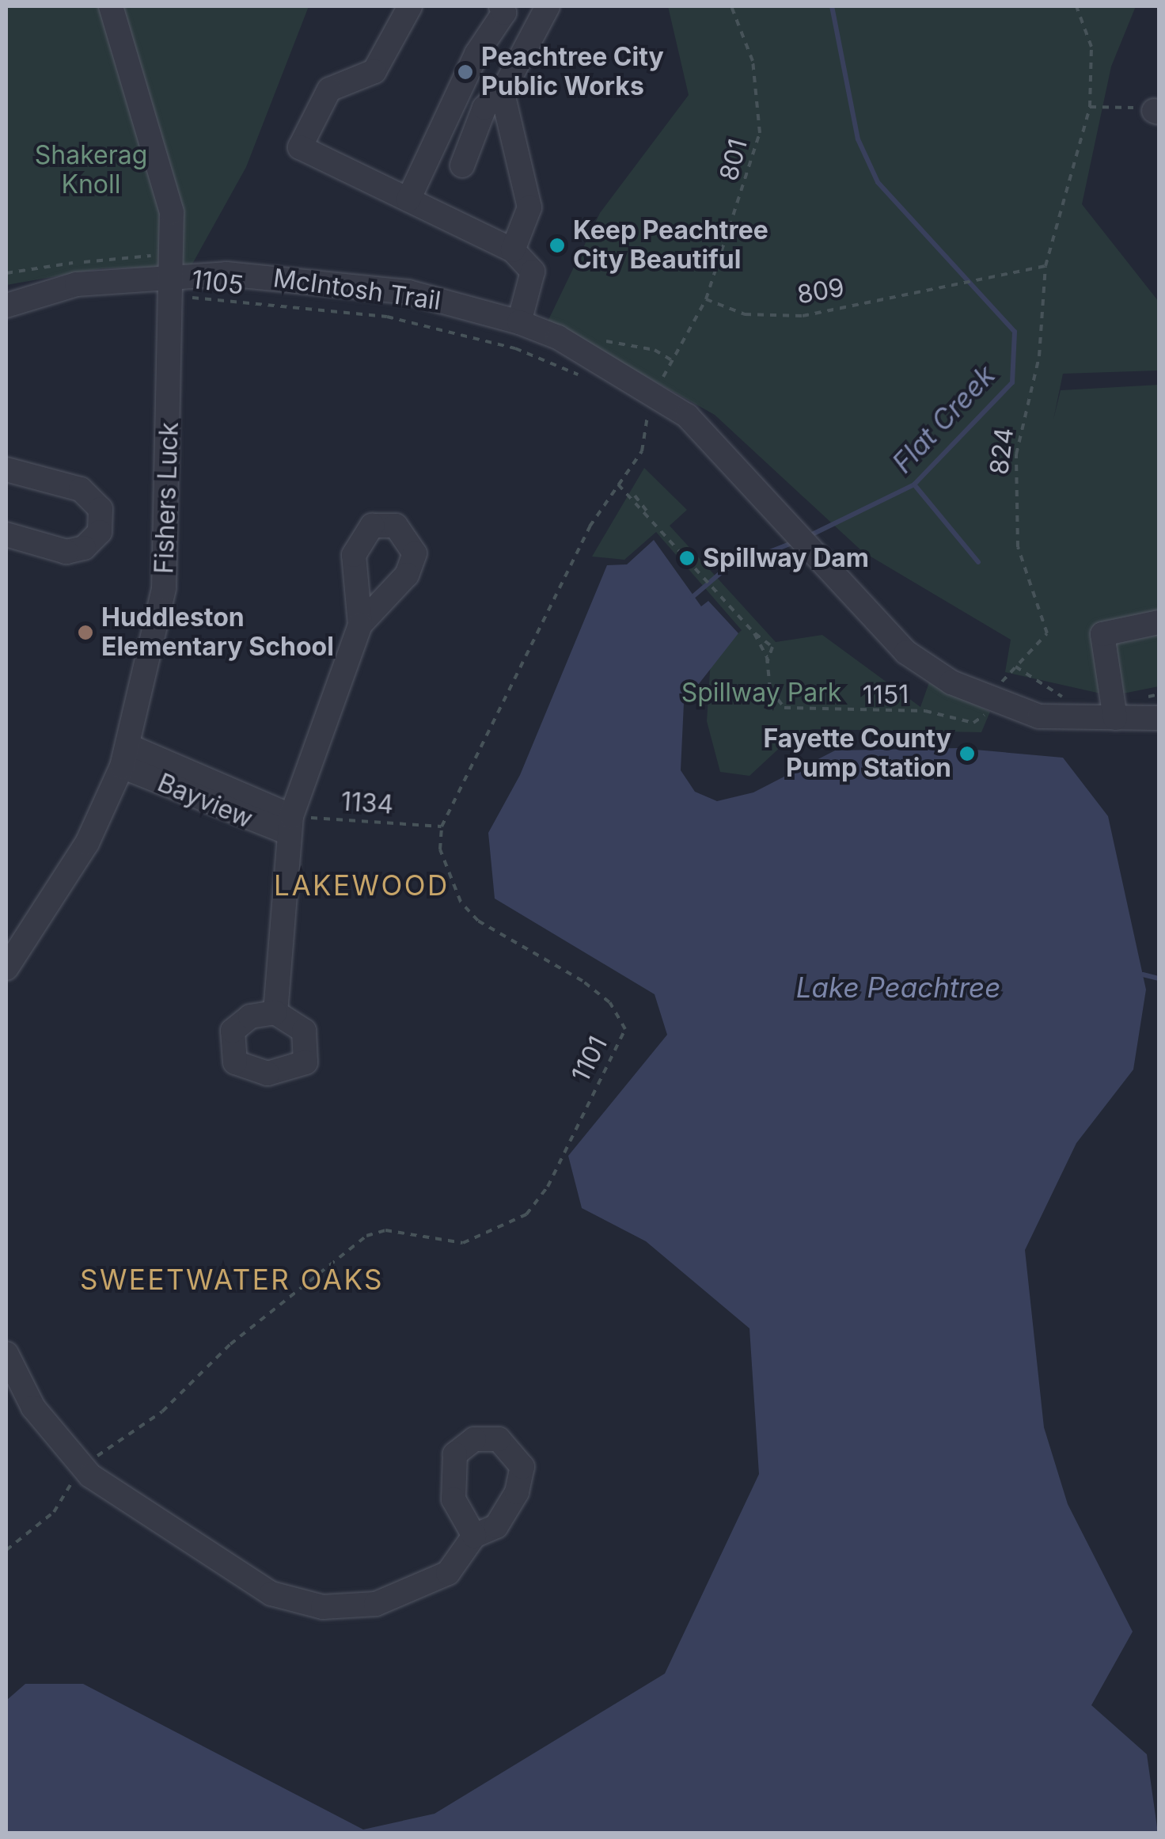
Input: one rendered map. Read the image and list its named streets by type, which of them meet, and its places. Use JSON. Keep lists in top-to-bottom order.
{
  "streets": {
    "street": ["McIntosh Trail", "Fishers Luck", "Bayview"],
    "path": [
      "801",
      "1105",
      "809",
      "824",
      "1151",
      "1134",
      "1101"
    ]
  },
  "crossings": [
    ["801", "809"],
    ["1105", "McIntosh Trail"],
    ["1105", "Fishers Luck"],
    ["McIntosh Trail", "Fishers Luck"],
    ["809", "824"],
    ["Fishers Luck", "Bayview"],
    ["Bayview", "1134"],
    ["1134", "1101"]
  ],
  "districts": ["LAKEWOOD", "SWEETWATER OAKS"],
  "water": ["Flat Creek", "Lake Peachtree"],
  "parks": ["Shakerag Knoll", "Spillway Park"],
  "places": [
    "Peachtree City Public Works",
    "Keep Peachtree City Beautiful",
    "Spillway Dam",
    "Huddleston Elementary School",
    "Fayette County Pump Station"
  ]
}
